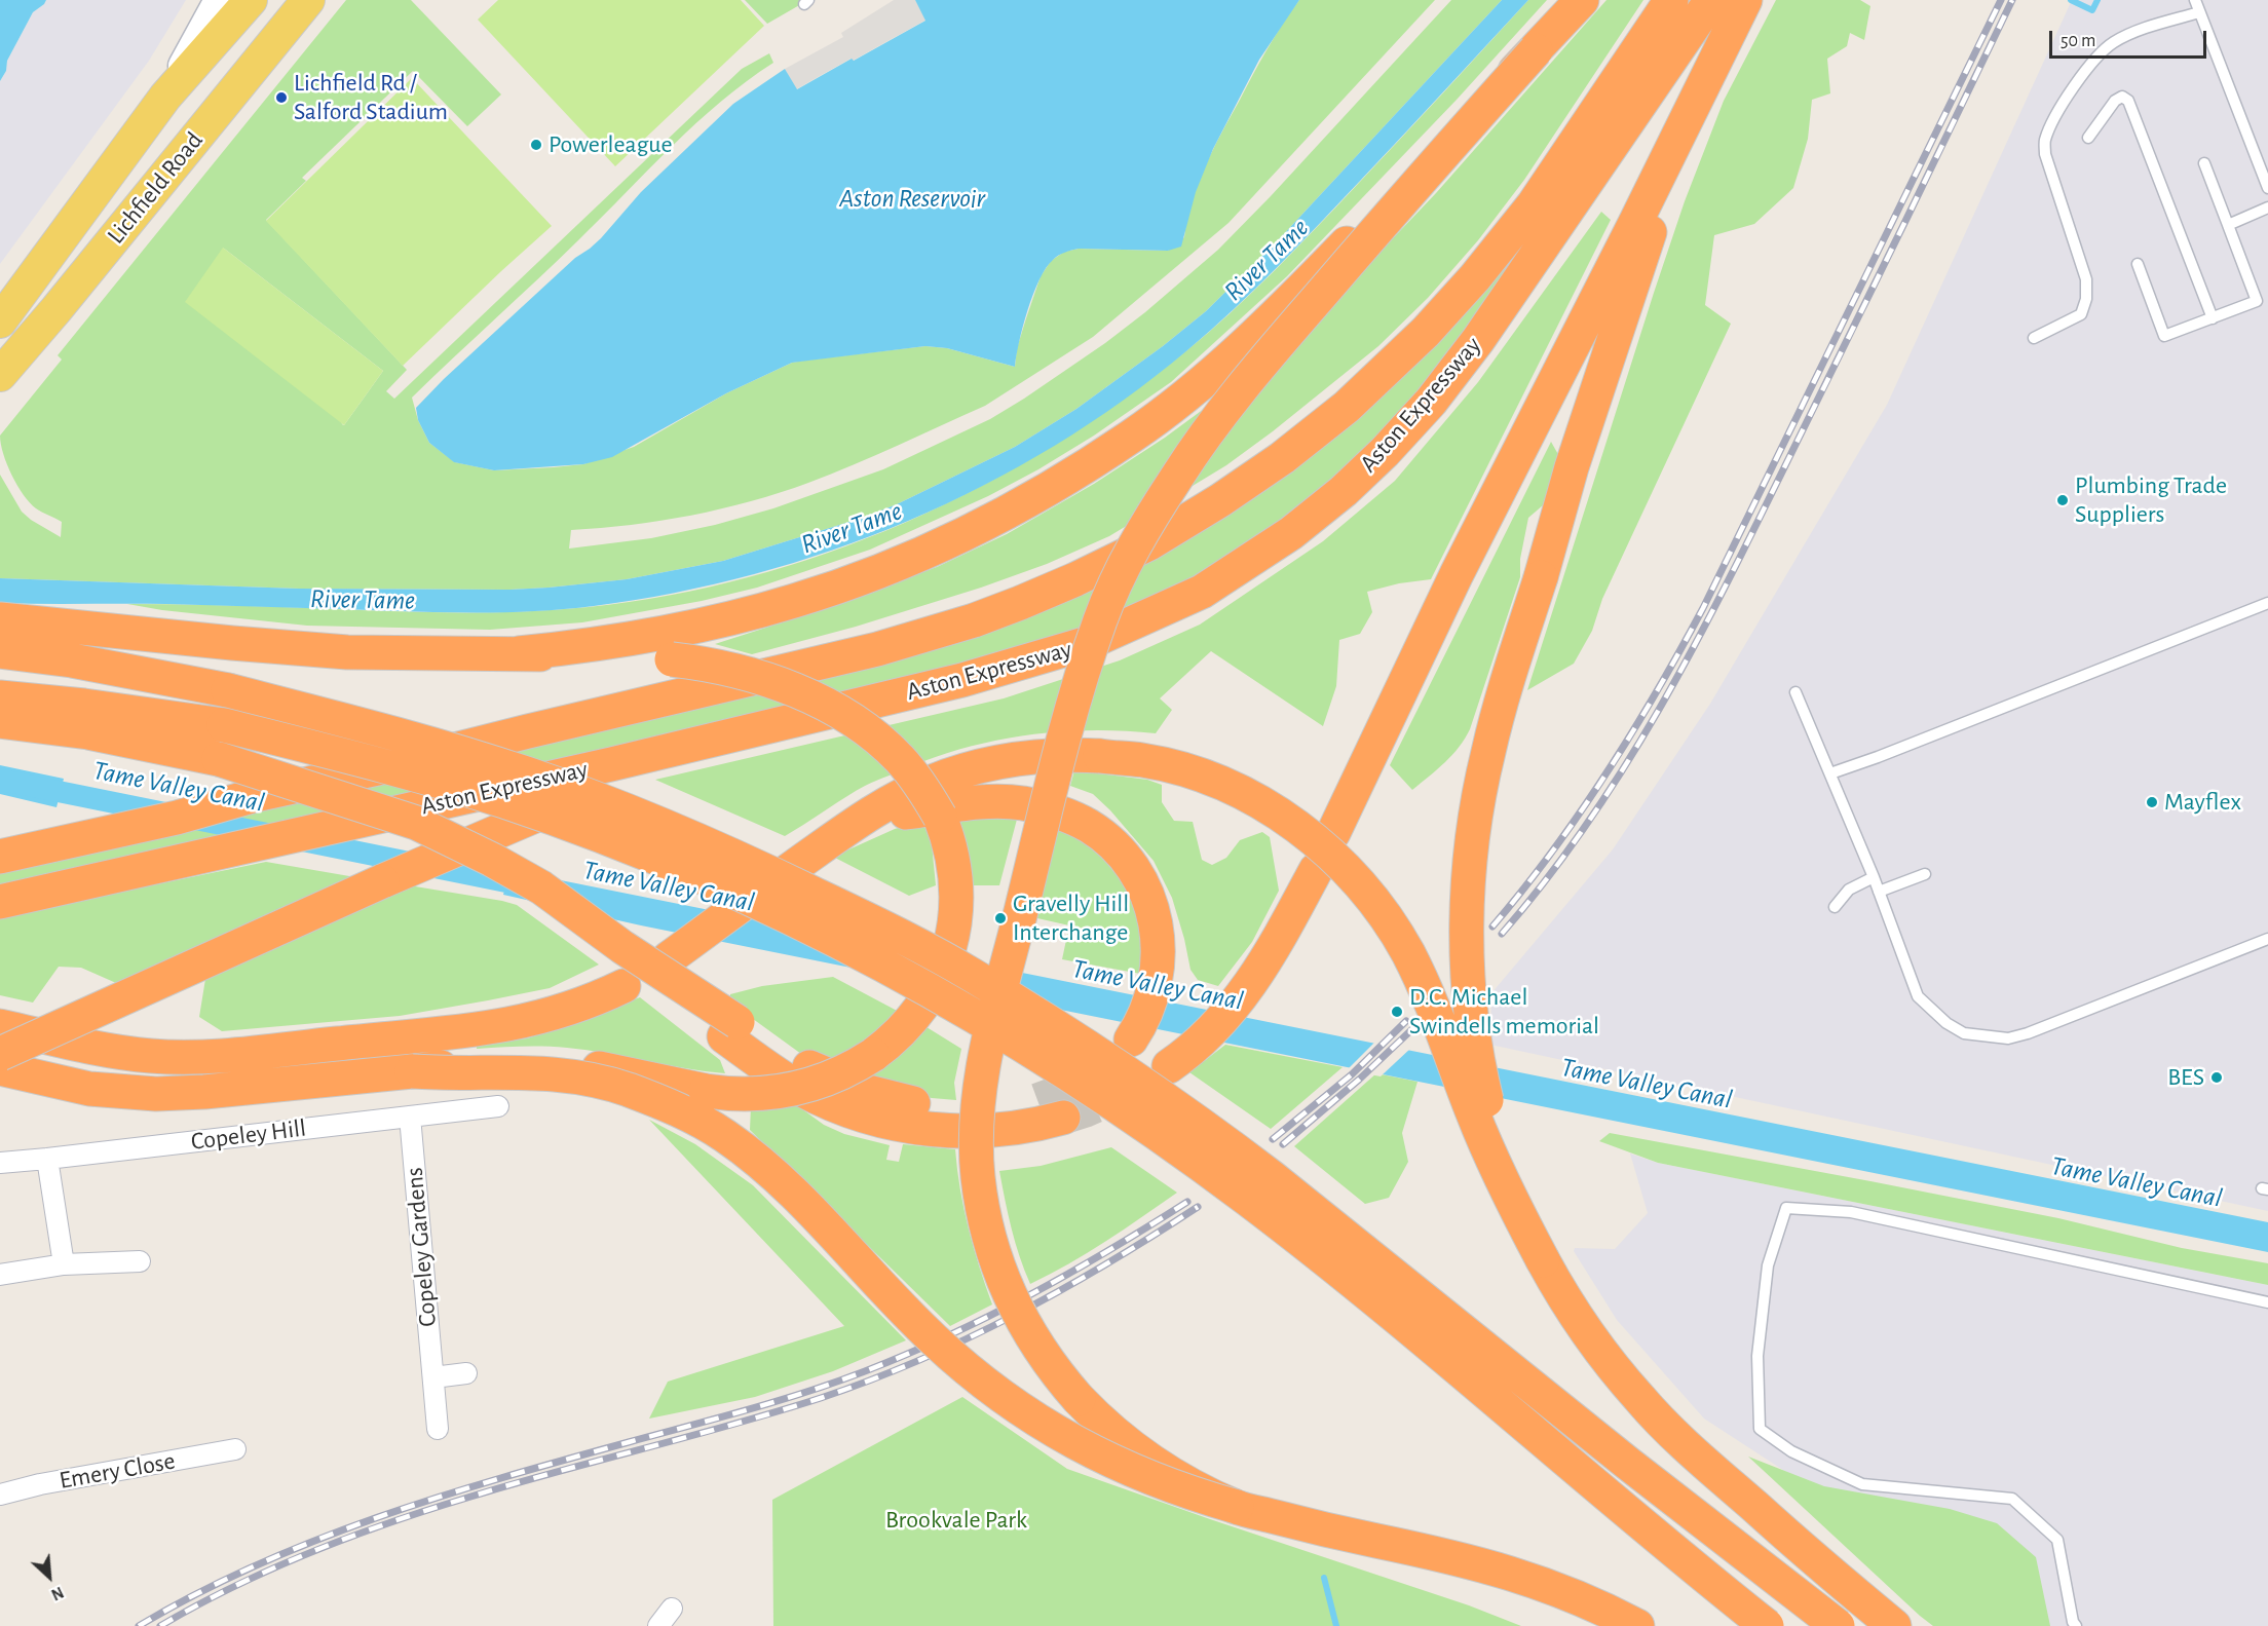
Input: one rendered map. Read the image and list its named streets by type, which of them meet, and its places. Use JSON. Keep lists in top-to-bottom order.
{
  "streets": {
    "highway": ["Aston Expressway"],
    "main road": ["Lichfield Road"],
    "street": ["Copeley Hill", "Copeley Gardens", "Emery Close"]
  },
  "crossings": [
    ["Copeley Hill", "Copeley Gardens"]
  ],
  "water": ["Aston Reservoir", "River Tame", "Tame Valley Canal"],
  "parks": ["Brookvale Park"],
  "places": [
    "Lichfield Rd / Salford Stadium",
    "Powerleague",
    "Plumbing Trade Suppliers",
    "Mayflex",
    "Gravelly Hill Interchange",
    "D.C. Michael Swindells memorial",
    "BES"
  ],
  "scale_bar": "50 m",
  "north": "bottom right"
}
